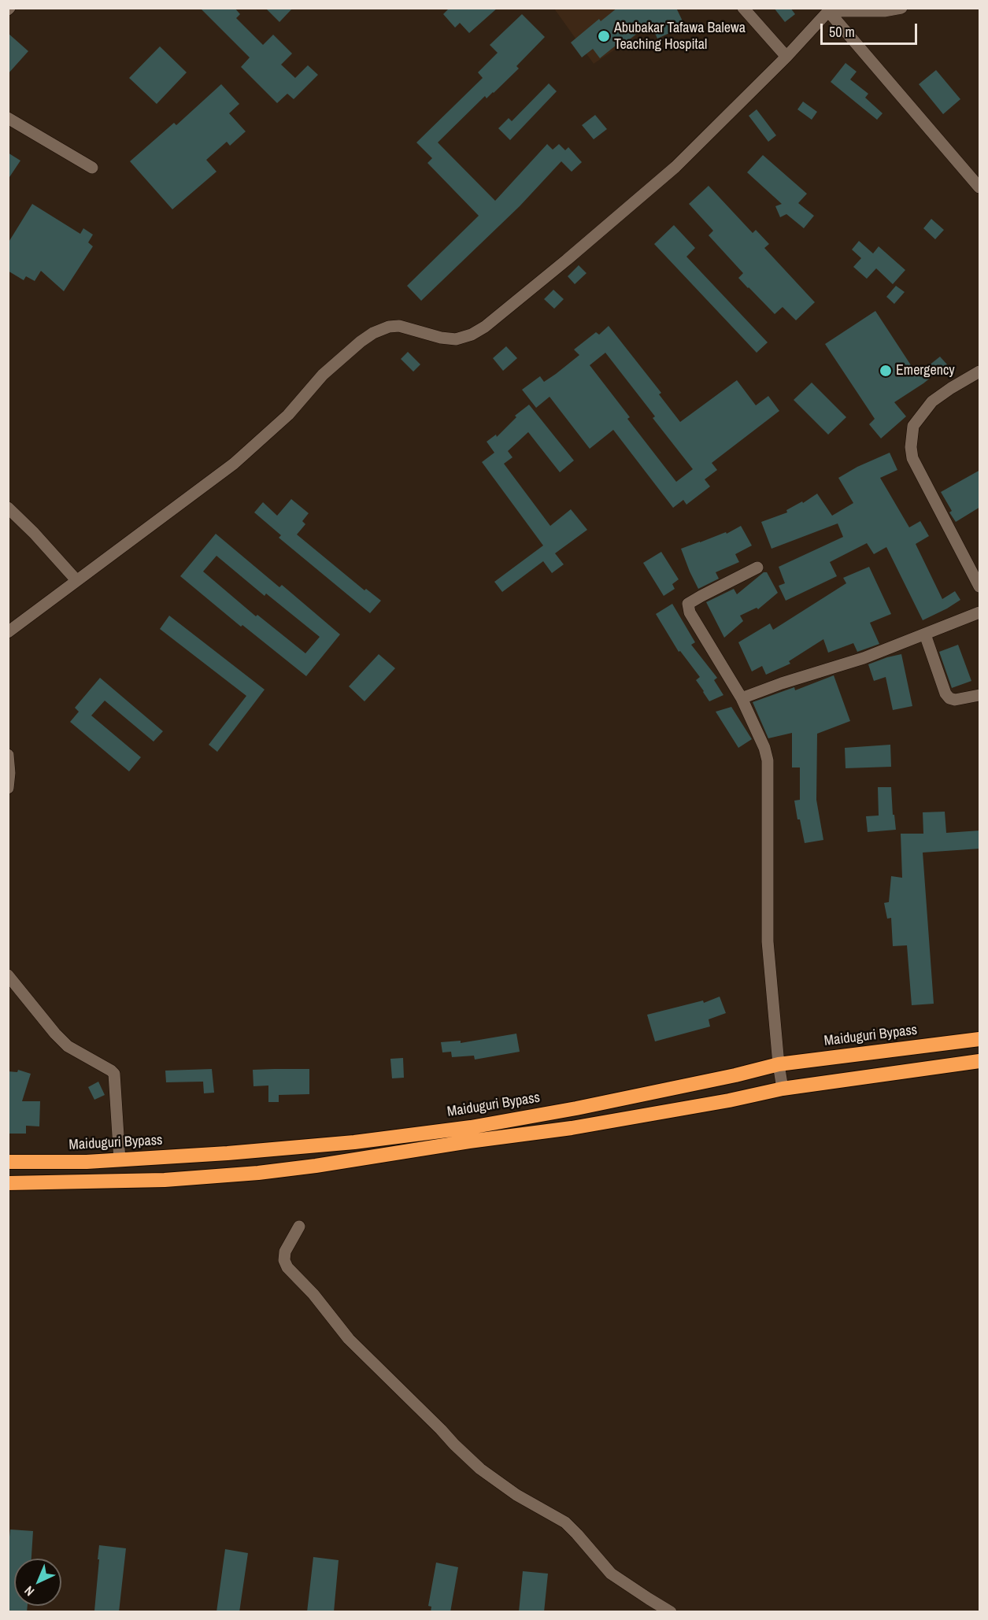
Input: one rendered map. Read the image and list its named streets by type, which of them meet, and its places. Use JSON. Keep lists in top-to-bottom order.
{
  "streets": {
    "highway": ["Maiduguri Bypass"]
  },
  "places": ["Abubakar Tafawa Balewa Teaching Hospital", "Emergency"],
  "scale_bar": "50 m",
  "north": "bottom left"
}
